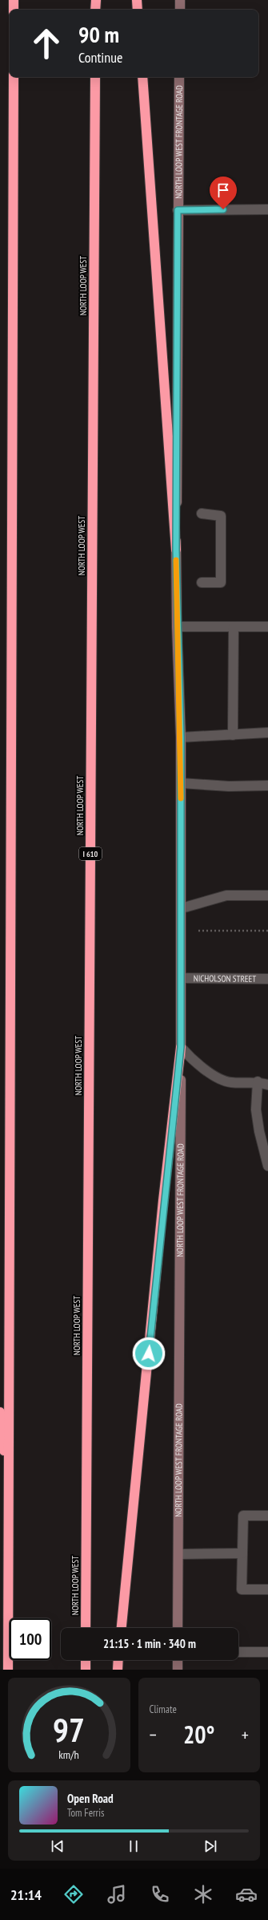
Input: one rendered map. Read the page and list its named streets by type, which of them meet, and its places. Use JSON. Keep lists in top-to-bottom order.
{
  "streets": {
    "highway": ["NORTH LOOP WEST", "I 610"],
    "main road": ["NORTH LOOP WEST FRONTAGE ROAD"],
    "street": ["NICHOLSON STREET"]
  },
  "crossings": [
    ["NORTH LOOP WEST FRONTAGE ROAD", "NICHOLSON STREET"]
  ],
  "page": {
    "turn": ["90 m", "Continue"],
    "limit": "100",
    "trip": "21:15 · 1 min · 340 m",
    "tile": "Climate",
    "heat": ["−", "20°", "+"],
    "song": ["Open Road", "Tom Ferris"],
    "tabs": "21:14",
    "gauge": ["97", "km/h"]
  }
}
